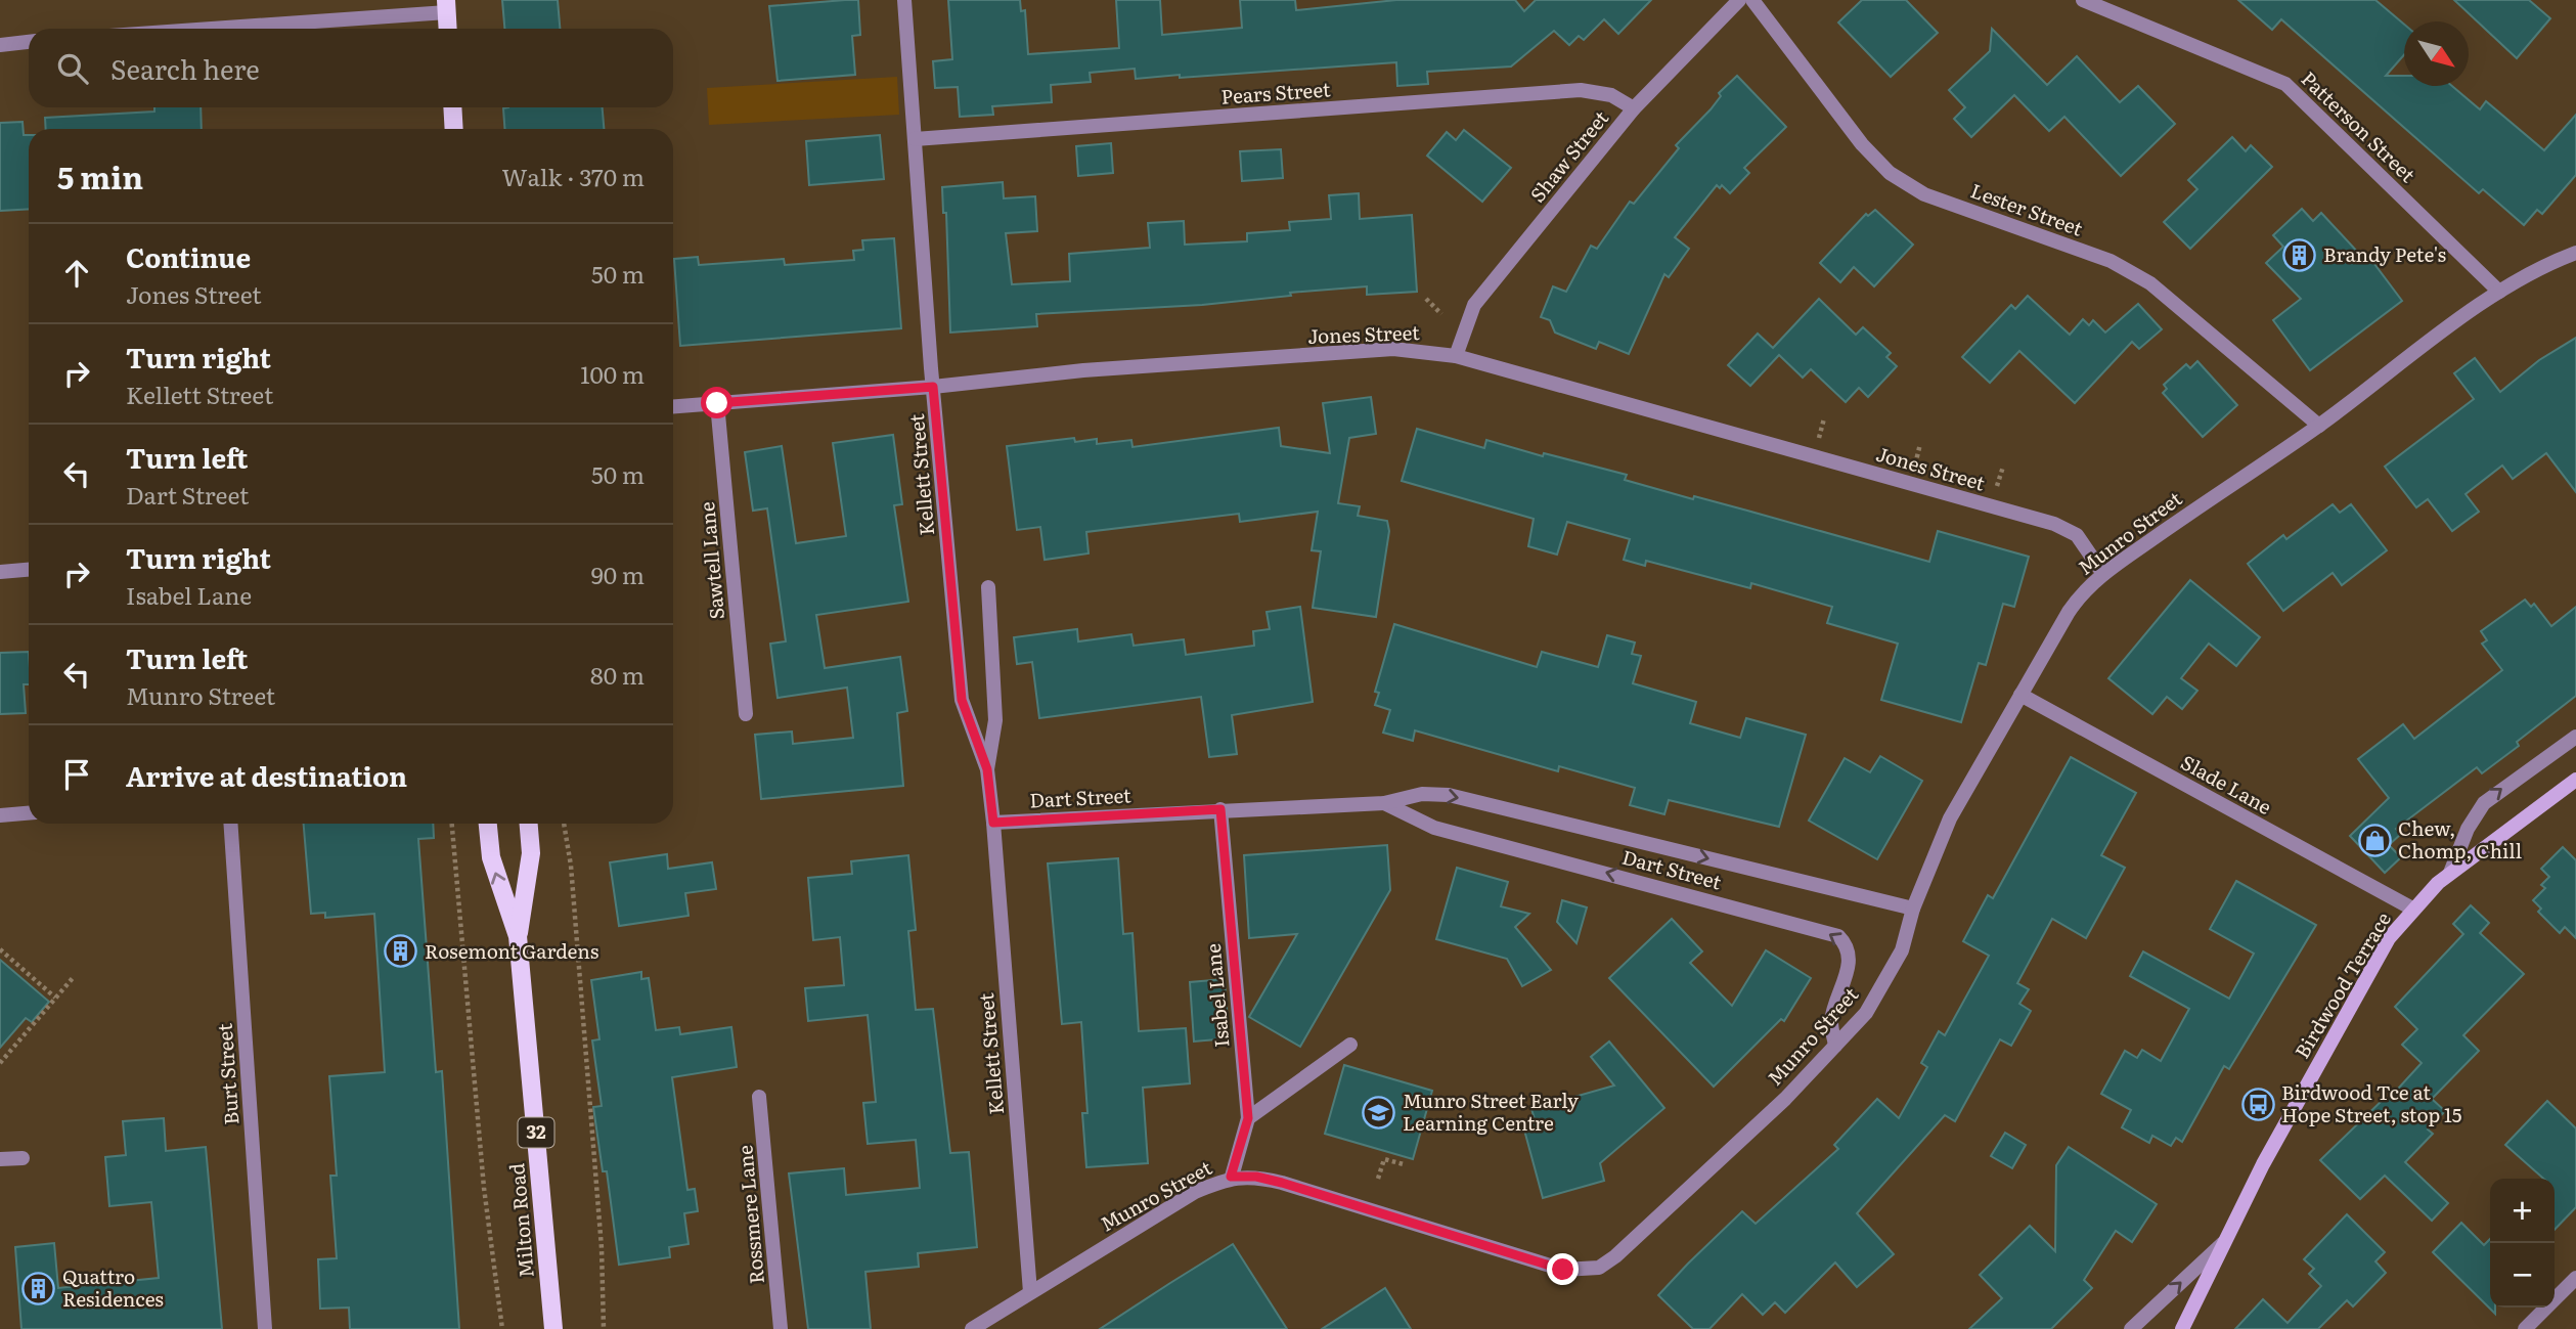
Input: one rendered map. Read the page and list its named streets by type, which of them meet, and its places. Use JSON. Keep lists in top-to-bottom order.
{
  "streets": {
    "main road": ["32", "Milton Road"],
    "street": [
      "Pears Street",
      "Patterson Street",
      "Shaw Street",
      "Lester Street",
      "Jones Street",
      "Kellett Street",
      "Munro Street",
      "Sawtell Lane",
      "Slade Lane",
      "Dart Street",
      "Birdwood Terrace",
      "Isabel Lane",
      "Burt Street",
      "Rossmere Lane"
    ]
  },
  "crossings": [
    ["Pears Street", "Shaw Street"],
    ["Pears Street", "Kellett Street"],
    ["Patterson Street", "Munro Street"],
    ["Shaw Street", "Jones Street"],
    ["Lester Street", "Munro Street"],
    ["Jones Street", "Kellett Street"],
    ["Jones Street", "Munro Street"],
    ["Jones Street", "Sawtell Lane"],
    ["Kellett Street", "Munro Street"],
    ["Kellett Street", "Dart Street"],
    ["Munro Street", "Slade Lane"],
    ["Munro Street", "Dart Street"],
    ["Munro Street", "Isabel Lane"],
    ["Slade Lane", "Birdwood Terrace"],
    ["Dart Street", "Isabel Lane"]
  ],
  "places": {
    "building": ["Brandy Pete's", "Rosemont Gardens", "Quattro Residences"],
    "shop": ["Chew, Chomp, Chill"],
    "bus stop": ["Birdwood Tce at Hope Street, stop 15"],
    "school or university": ["Munro Street Early Learning Centre"]
  },
  "north": "bottom right",
  "page": {
    "search": "Search here",
    "heading": ["5 min", "Walk · 370 m"],
    "list": [
      ["Continue", "Jones Street", "50 m"],
      ["Turn right", "Kellett Street", "100 m"],
      ["Turn left", "Dart Street", "50 m"],
      ["Turn right", "Isabel Lane", "90 m"],
      ["Turn left", "Munro Street", "80 m"],
      "Arrive at destination"
    ],
    "map_buttons": ["+", "−"]
  }
}
